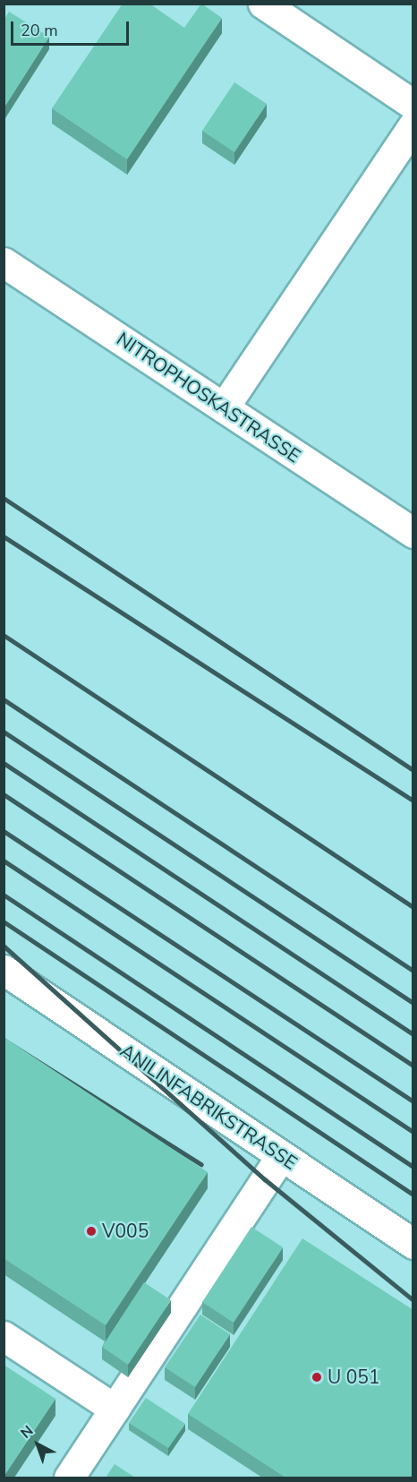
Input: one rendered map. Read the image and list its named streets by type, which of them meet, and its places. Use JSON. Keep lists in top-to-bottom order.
{
  "streets": {
    "street": ["NITROPHOSKASTRASSE", "ANILINFABRIKSTRASSE"]
  },
  "places": ["V005", "U 051"],
  "scale_bar": "20 m",
  "north": "top left"
}
